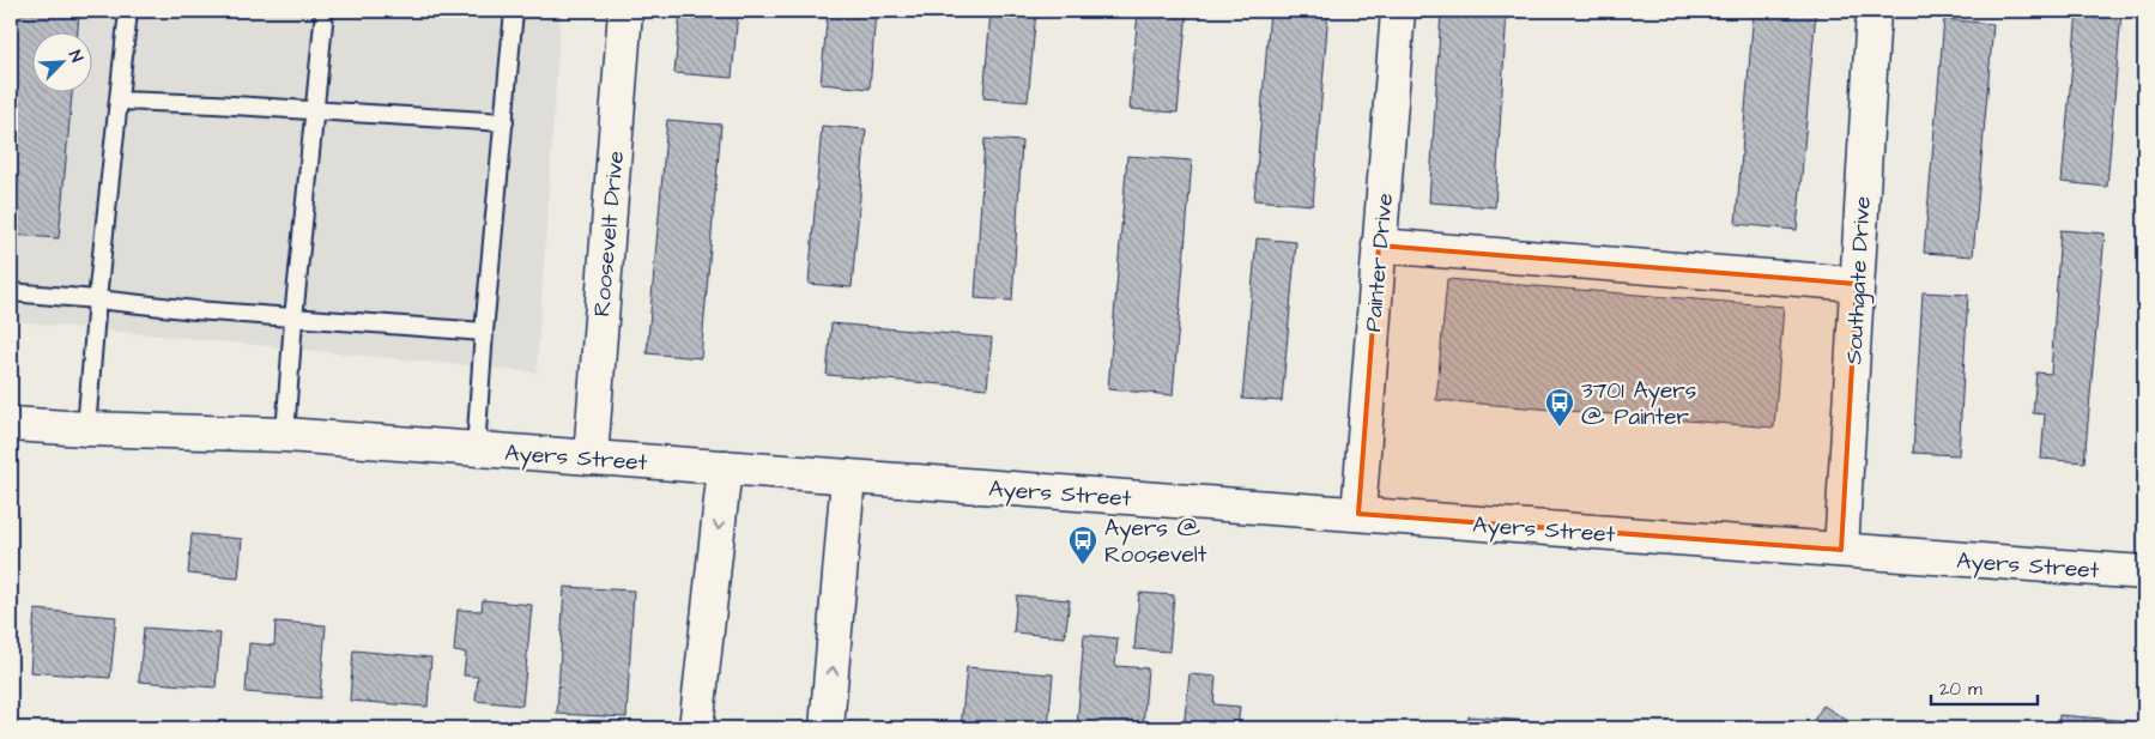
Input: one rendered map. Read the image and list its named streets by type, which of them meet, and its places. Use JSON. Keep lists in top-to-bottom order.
{
  "streets": {
    "street": [
      "Roosevelt Drive",
      "Painter Drive",
      "Southgate Drive",
      "Ayers Street"
    ]
  },
  "crossings": [
    ["Roosevelt Drive", "Ayers Street"],
    ["Painter Drive", "Ayers Street"],
    ["Southgate Drive", "Ayers Street"]
  ],
  "places": {
    "bus stop": ["3701 Ayers @ Painter", "Ayers @ Roosevelt"]
  },
  "scale_bar": "20 m",
  "north": "top right"
}
